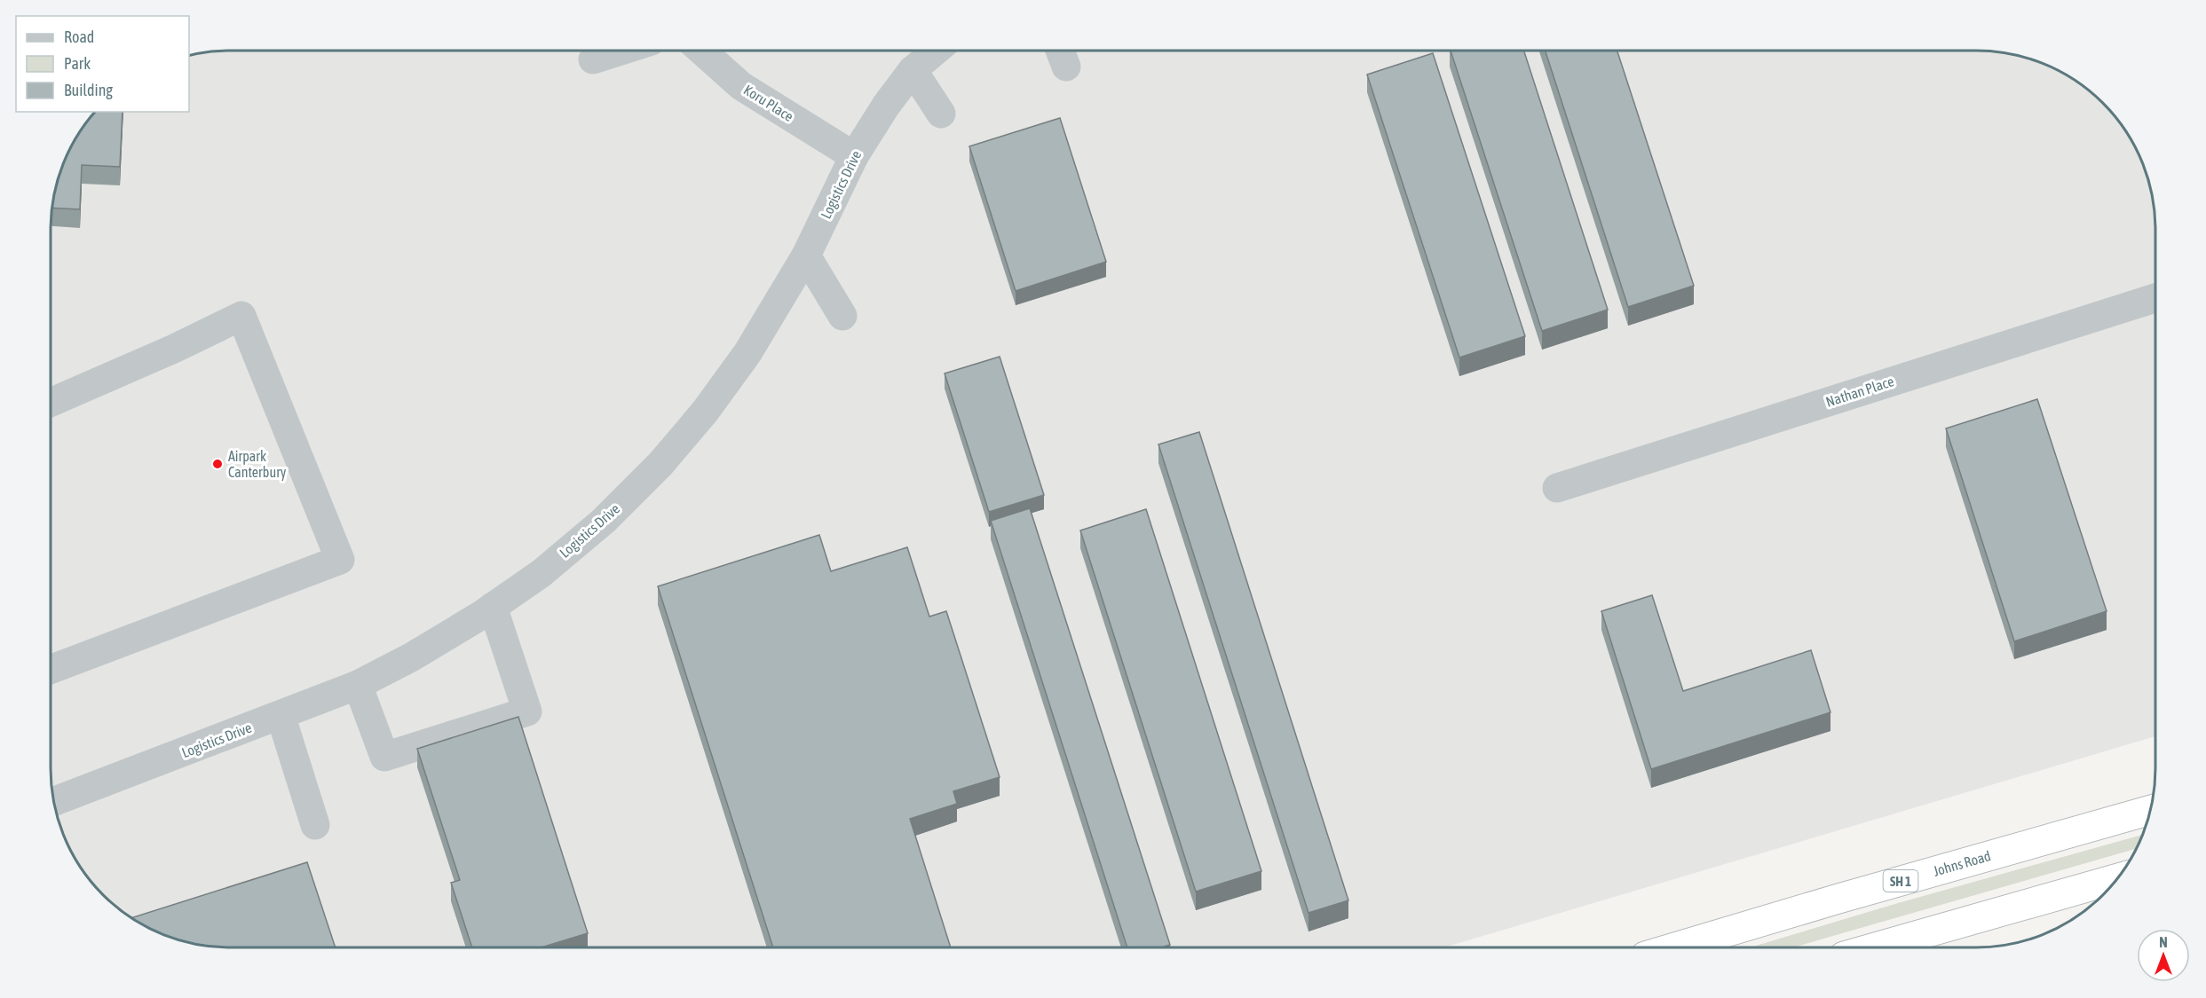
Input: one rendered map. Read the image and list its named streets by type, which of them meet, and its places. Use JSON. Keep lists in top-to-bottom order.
{
  "streets": {
    "highway": ["Johns Road", "SH 1"],
    "street": ["Koru Place", "Logistics Drive", "Nathan Place"]
  },
  "crossings": [
    ["Koru Place", "Logistics Drive"]
  ],
  "places": ["Airpark Canterbury"],
  "legend": ["Road", "Park", "Building"],
  "north": "top"
}
